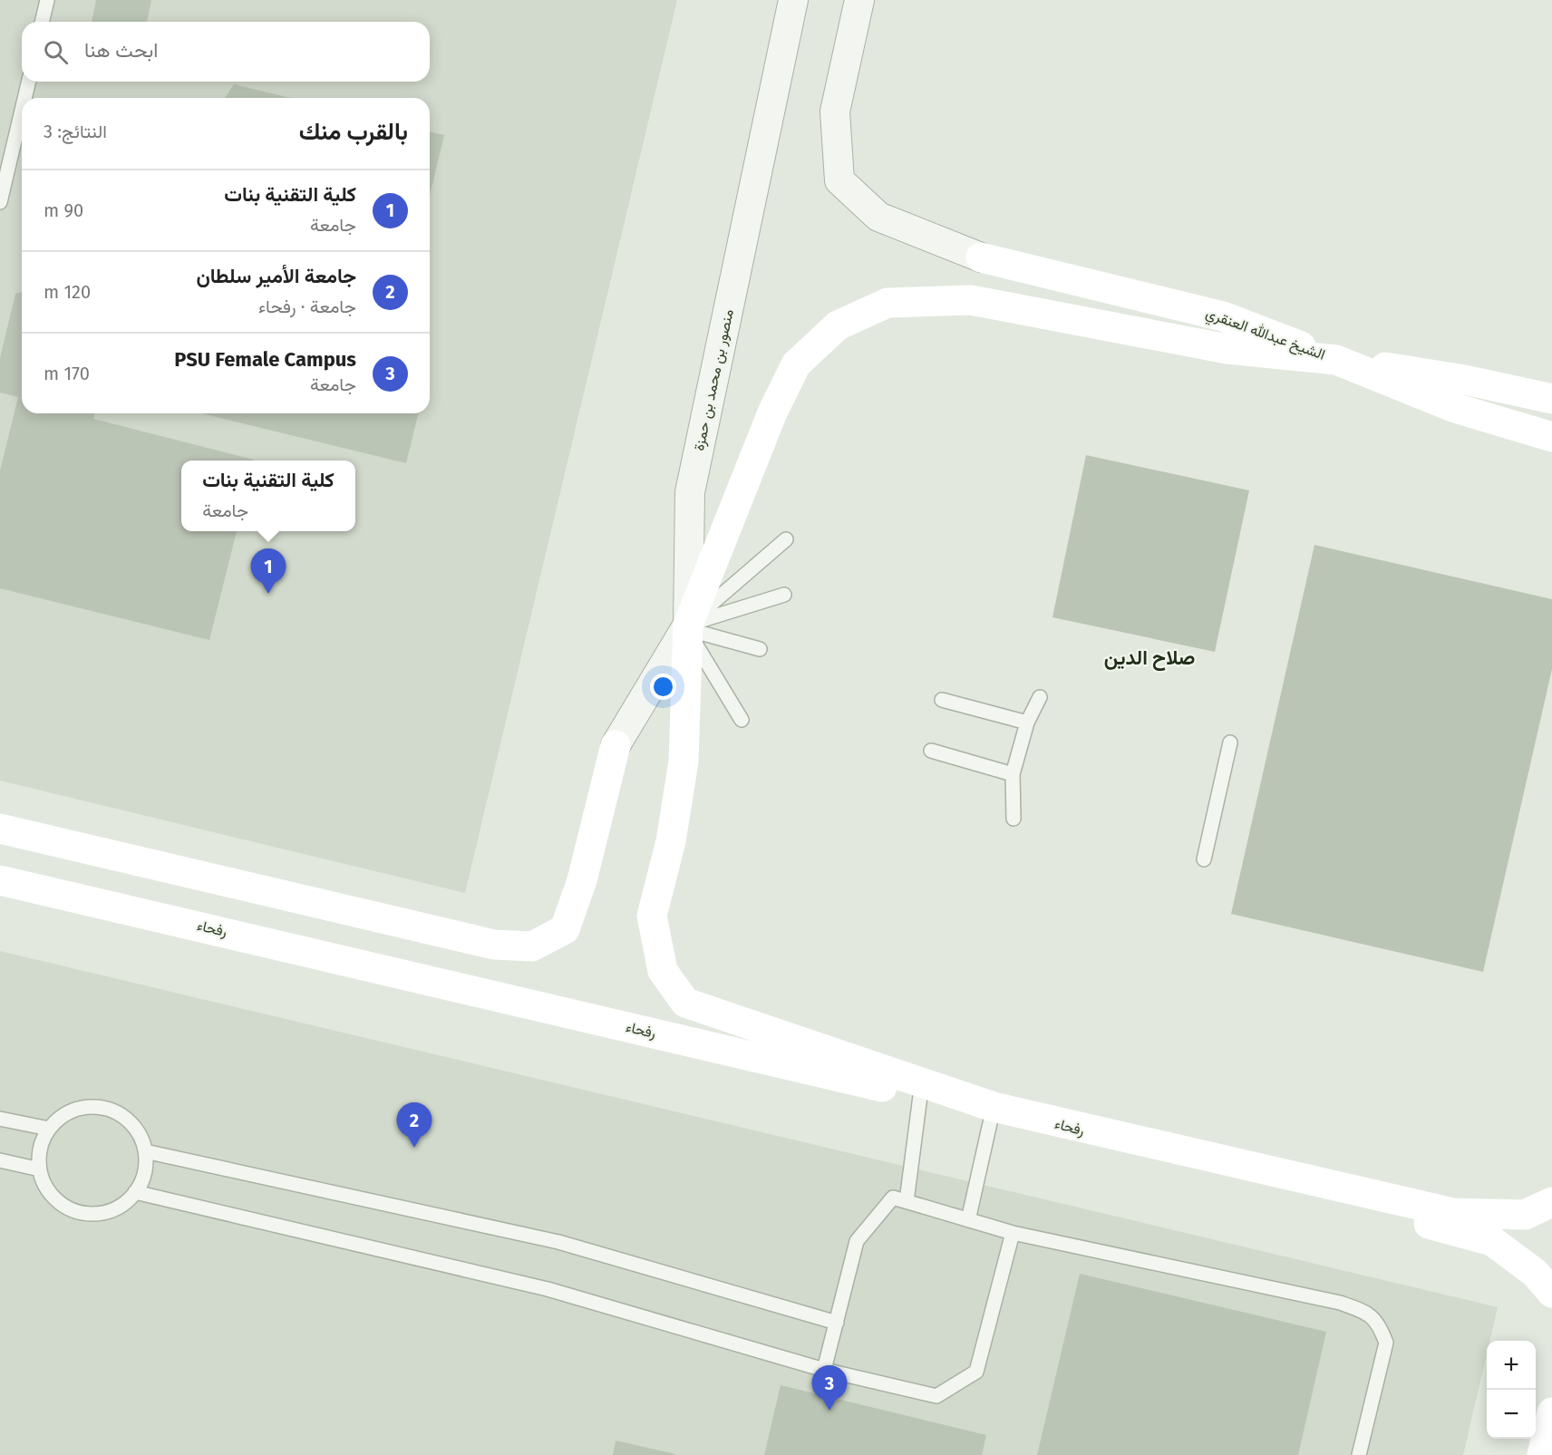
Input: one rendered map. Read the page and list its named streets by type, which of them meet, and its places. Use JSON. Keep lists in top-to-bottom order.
{
  "streets": {
    "street": ["الشيخ عبدالله العنقري", "منصور بن محمد بن حمزة", "رفحاء"]
  },
  "districts": ["صلاح الدين"],
  "page": {
    "search": "ابحث هنا",
    "heading": ["بالقرب منك", "النتائج: 3"],
    "list": [
      {
        "mark": "1",
        "name": "كلية التقنية بنات",
        "note": "جامعة",
        "value": "90 m"
      },
      {
        "mark": "2",
        "name": "جامعة الأمير سلطان",
        "note": "جامعة · رفحاء",
        "value": "120 m"
      },
      {
        "mark": "3",
        "name": "PSU Female Campus",
        "note": "جامعة",
        "value": "170 m"
      }
    ],
    "popup": ["كلية التقنية بنات", "جامعة"],
    "pins": ["1", "2", "3"],
    "map_buttons": ["+", "−"]
  }
}
